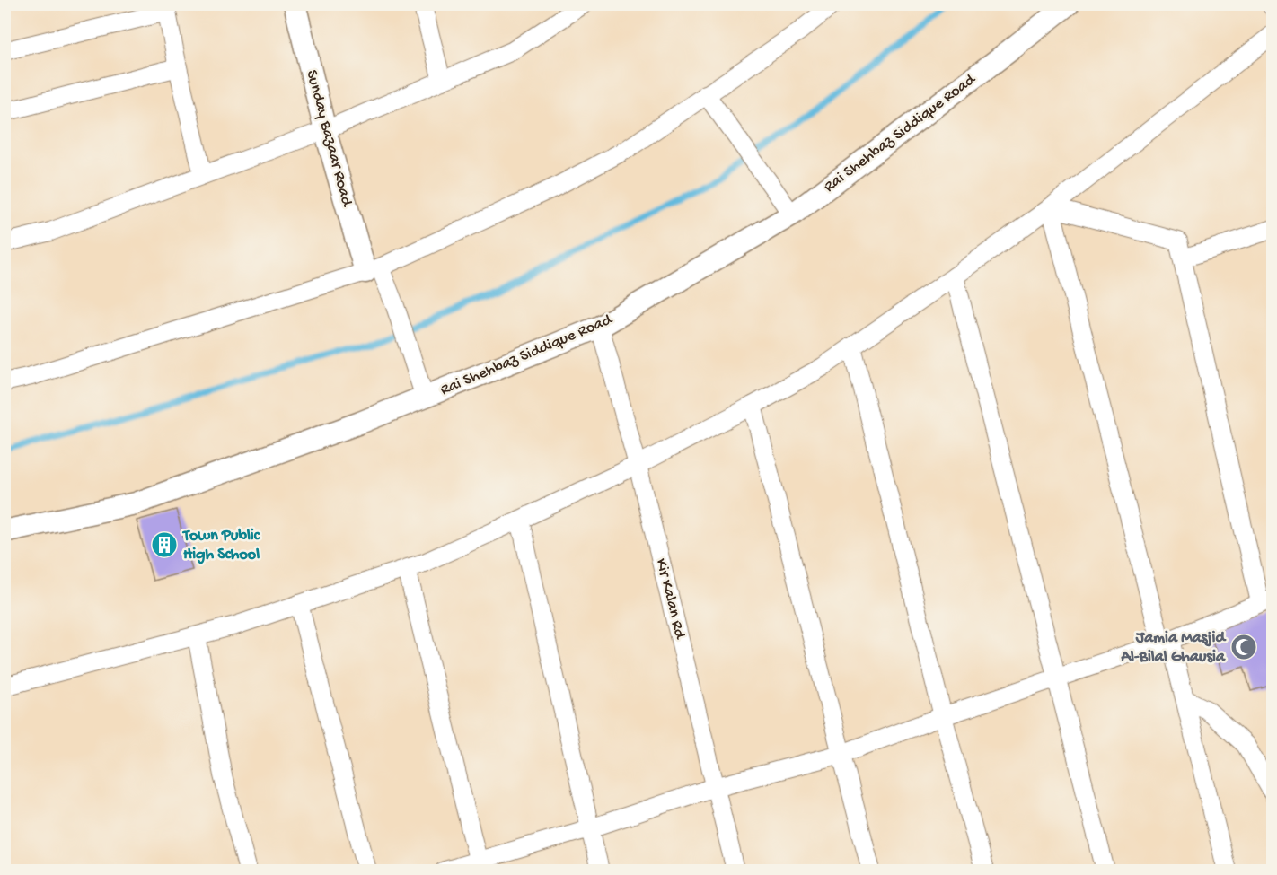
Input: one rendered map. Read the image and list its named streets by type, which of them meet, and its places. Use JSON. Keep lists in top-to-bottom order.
{
  "streets": {
    "street": ["Rai Shehbaz Siddique Road", "Sunday Bazaar Road", "Kir Kalan Rd"]
  },
  "crossings": [
    ["Rai Shehbaz Siddique Road", "Sunday Bazaar Road"],
    ["Rai Shehbaz Siddique Road", "Kir Kalan Rd"]
  ],
  "places": {
    "building": ["Town Public High School"],
    "mosque": ["Jamia Masjid Al-Bilal Ghausia"]
  }
}
